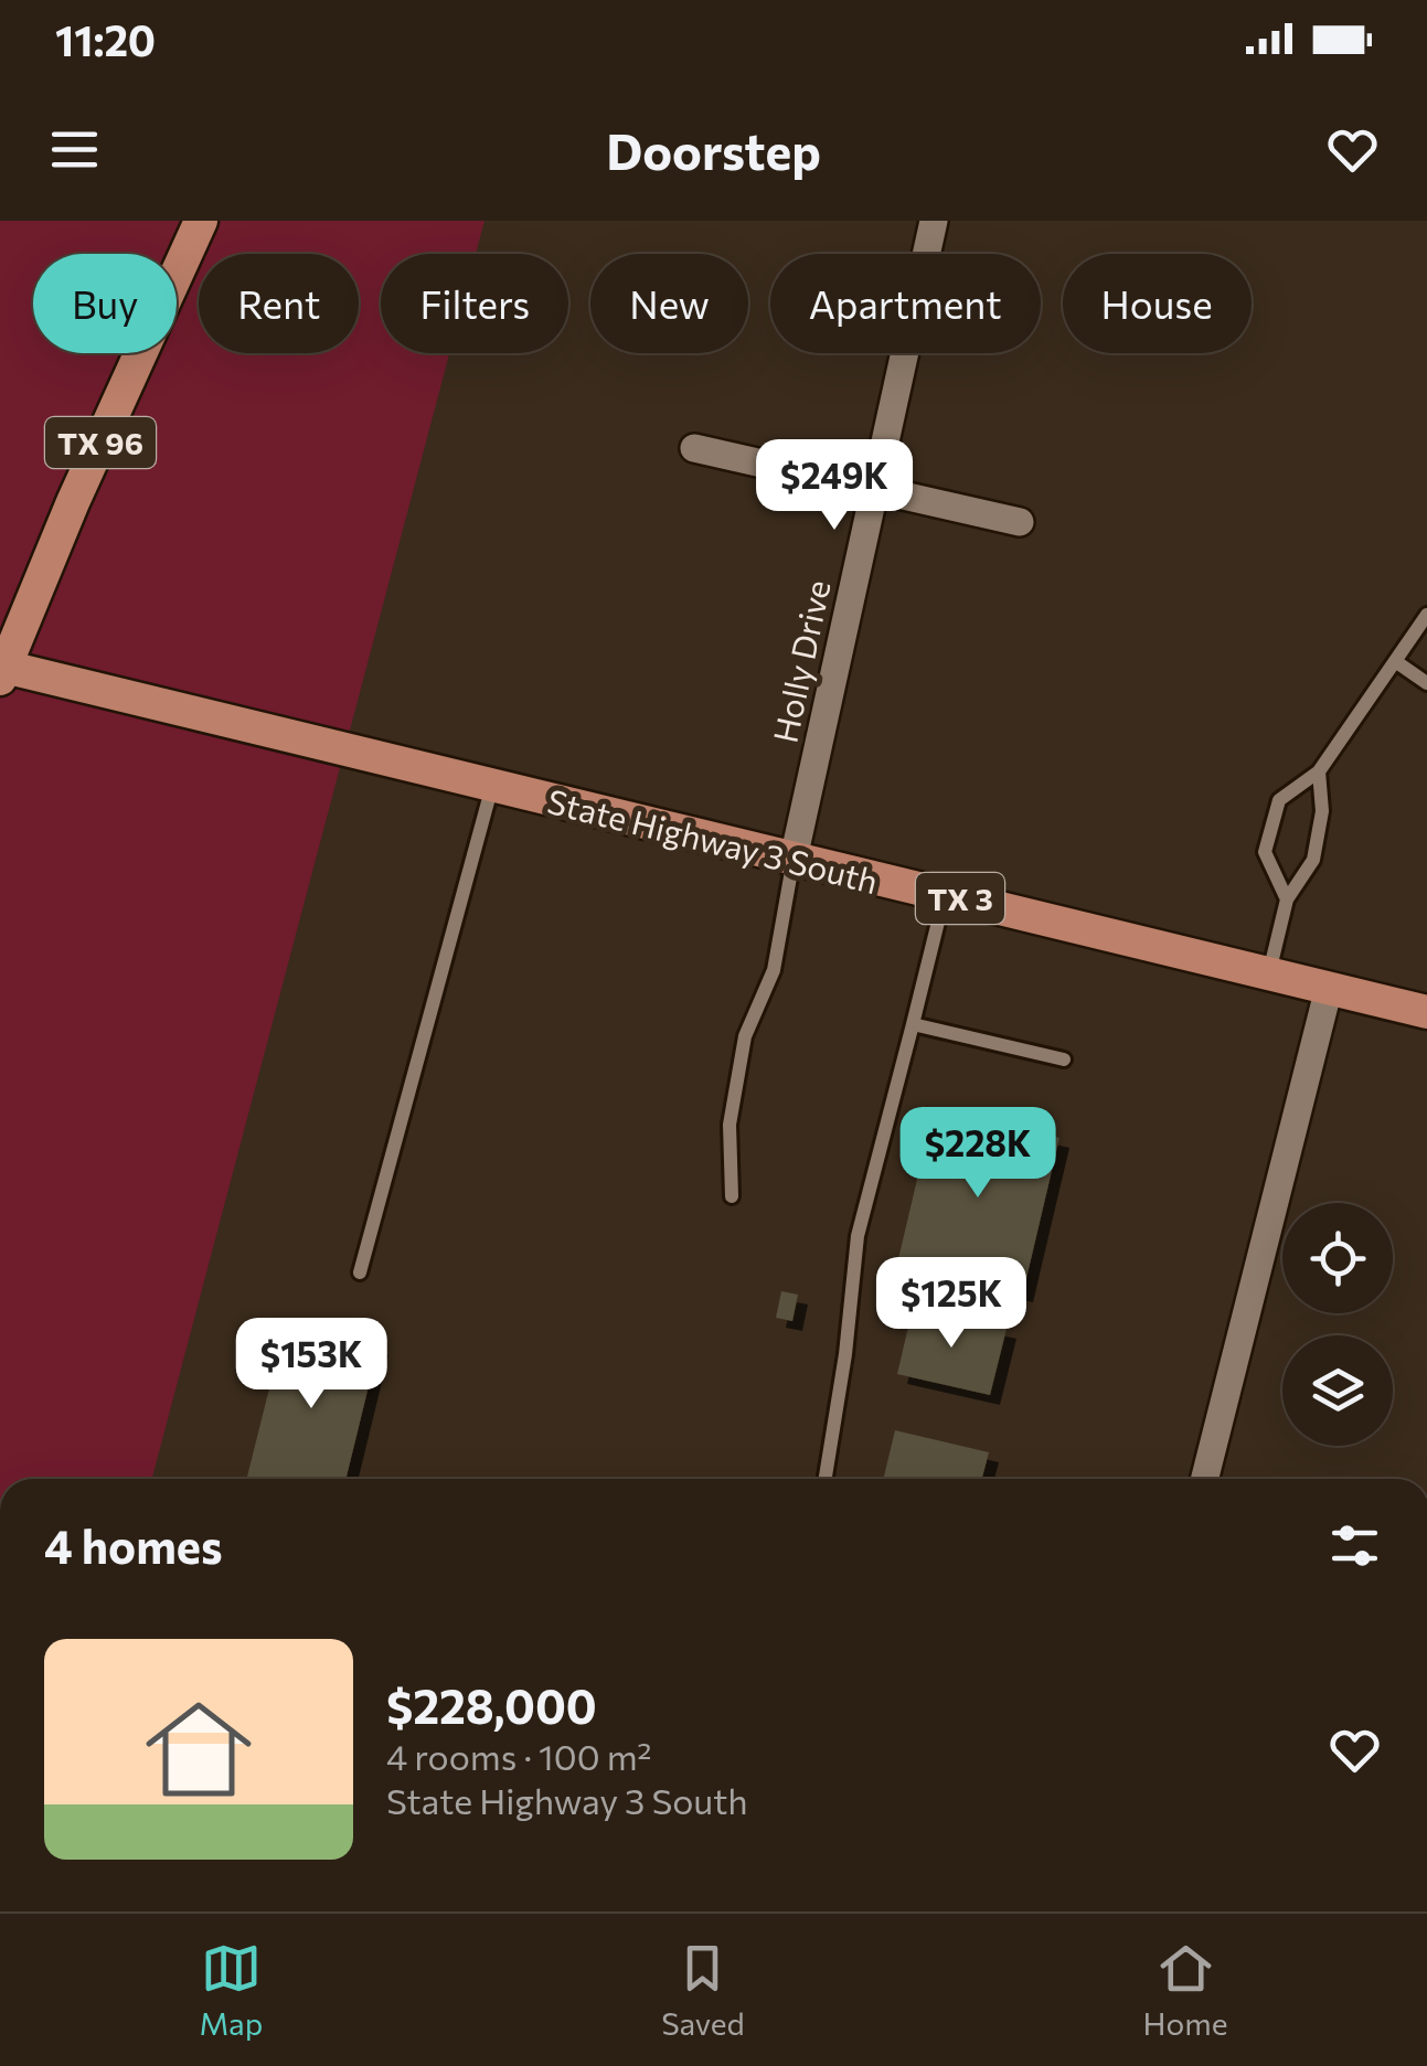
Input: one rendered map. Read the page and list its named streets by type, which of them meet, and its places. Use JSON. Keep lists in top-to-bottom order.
{
  "streets": {
    "main road": ["TX 96", "State Highway 3 South", "TX 3"],
    "street": ["Holly Drive"]
  },
  "crossings": [
    ["TX 96", "State Highway 3 South"],
    ["Holly Drive", "State Highway 3 South"]
  ],
  "page": {
    "status": "11:20",
    "header": "Doorstep",
    "chip": [
      "Buy",
      "Rent",
      "Filters",
      "New",
      "Apartment",
      "House"
    ],
    "price": [
      "$249K",
      "$228K",
      "$125K",
      "$153K"
    ],
    "heading": "4 homes",
    "list": [
      {
        "name": "$228,000",
        "note": "4 rooms · 100 m² · State Highway 3 South"
      }
    ],
    "tabs": ["Map", "Saved", "Home"]
  }
}
